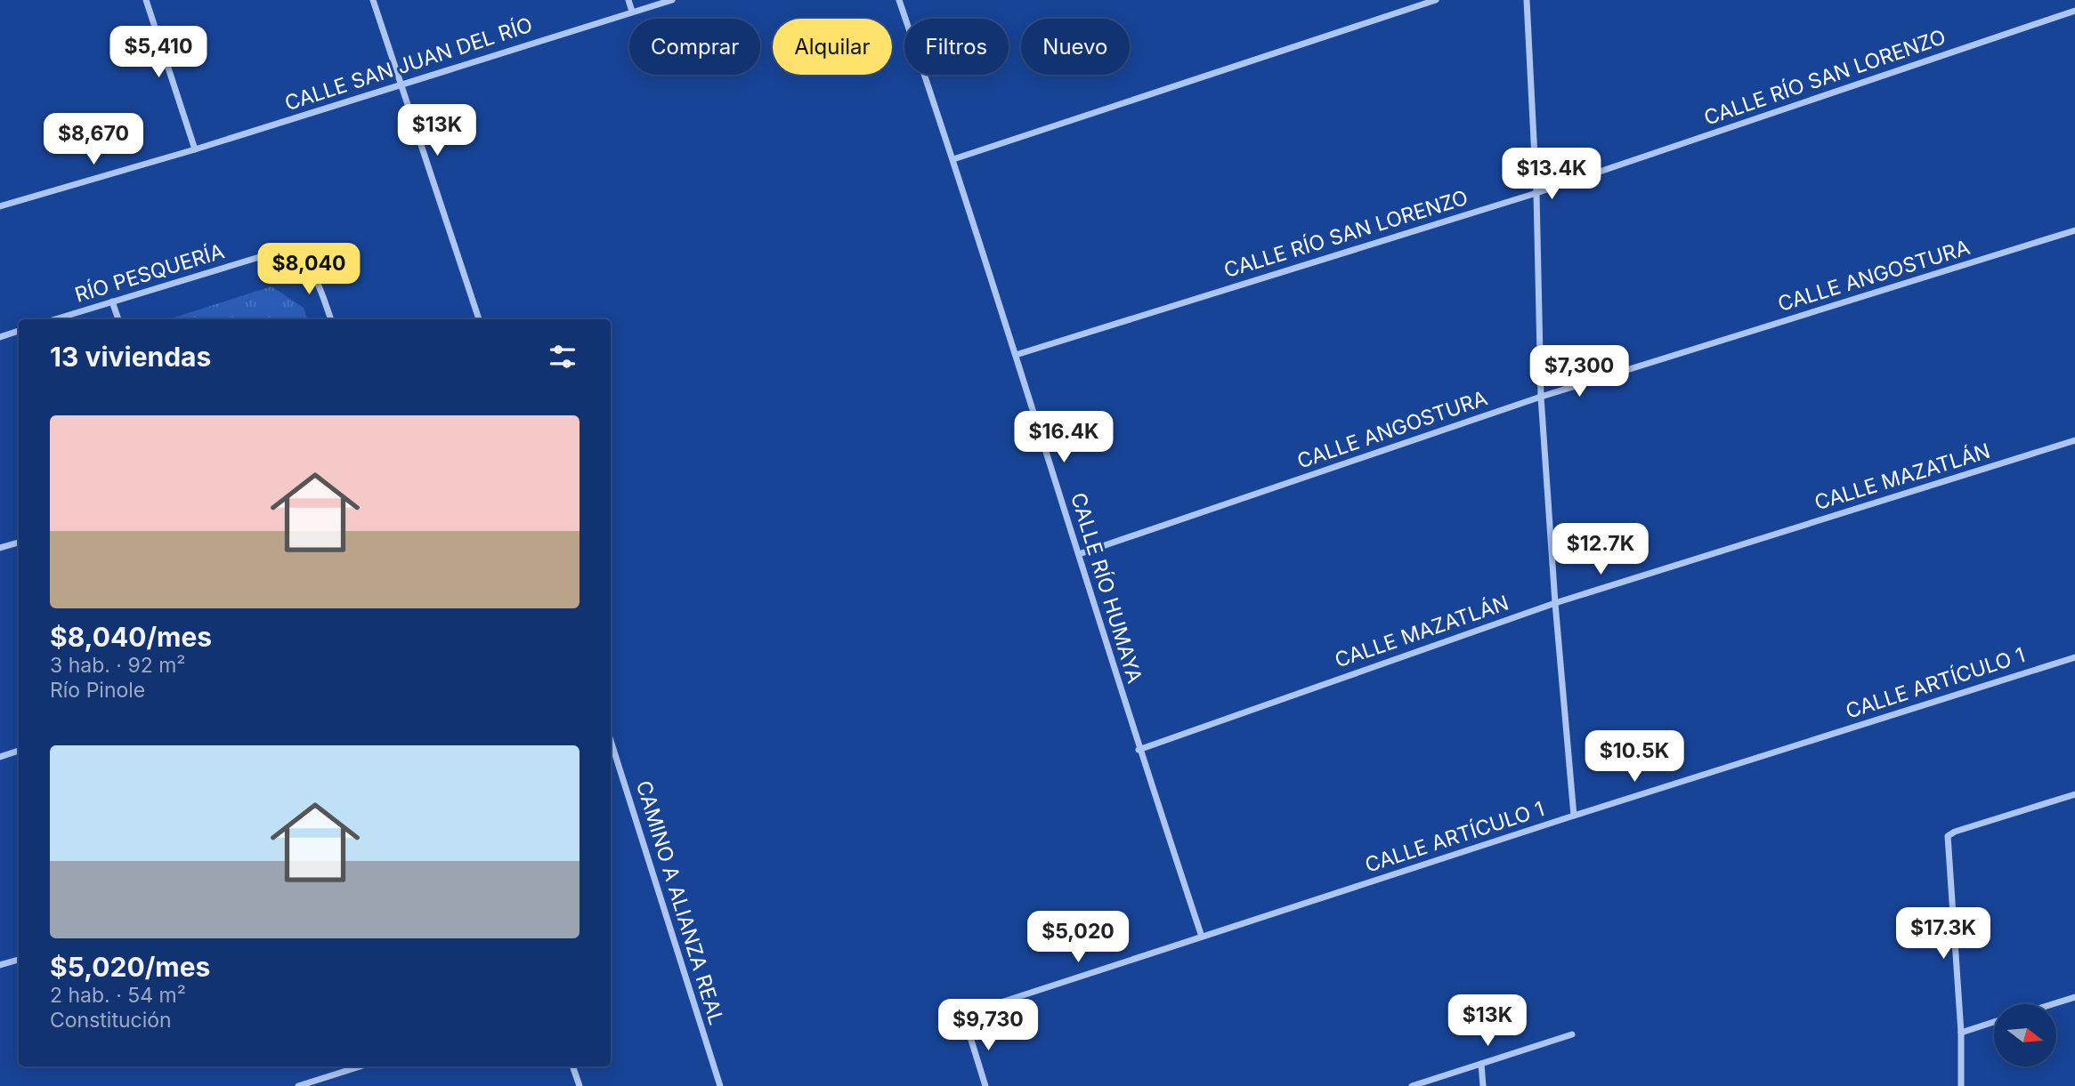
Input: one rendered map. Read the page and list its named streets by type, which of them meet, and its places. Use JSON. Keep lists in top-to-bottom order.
{
  "streets": {
    "street": [
      "CALLE SAN JUAN DEL RÍO",
      "CALLE RÍO SAN LORENZO",
      "RÍO PESQUERÍA",
      "CALLE ANGOSTURA",
      "CALLE MAZATLÁN",
      "CALLE RÍO HUMAYA",
      "CALLE ARTÍCULO 1",
      "CAMINO A ALIANZA REAL"
    ]
  },
  "crossings": [
    ["CALLE RÍO SAN LORENZO", "CALLE RÍO HUMAYA"],
    ["CALLE ANGOSTURA", "CALLE RÍO HUMAYA"],
    ["CALLE MAZATLÁN", "CALLE RÍO HUMAYA"],
    ["CALLE RÍO HUMAYA", "CALLE ARTÍCULO 1"]
  ],
  "north": "right",
  "page": {
    "chip": [
      "Comprar",
      "Alquilar",
      "Filtros",
      "Nuevo"
    ],
    "price": [
      "$5,410",
      "$13K",
      "$8,670",
      "$13.4K",
      "$8,040",
      "$7,300",
      "$16.4K",
      "$12.7K",
      "$10.5K",
      "$17.3K",
      "$5,020",
      "$13K",
      "$9,730"
    ],
    "heading": "13 viviendas",
    "list": [
      {
        "name": "$8,040/mes",
        "note": "3 hab. · 92 m² · Río Pinole"
      },
      {
        "name": "$5,020/mes",
        "note": "2 hab. · 54 m² · Constitución"
      }
    ]
  }
}
